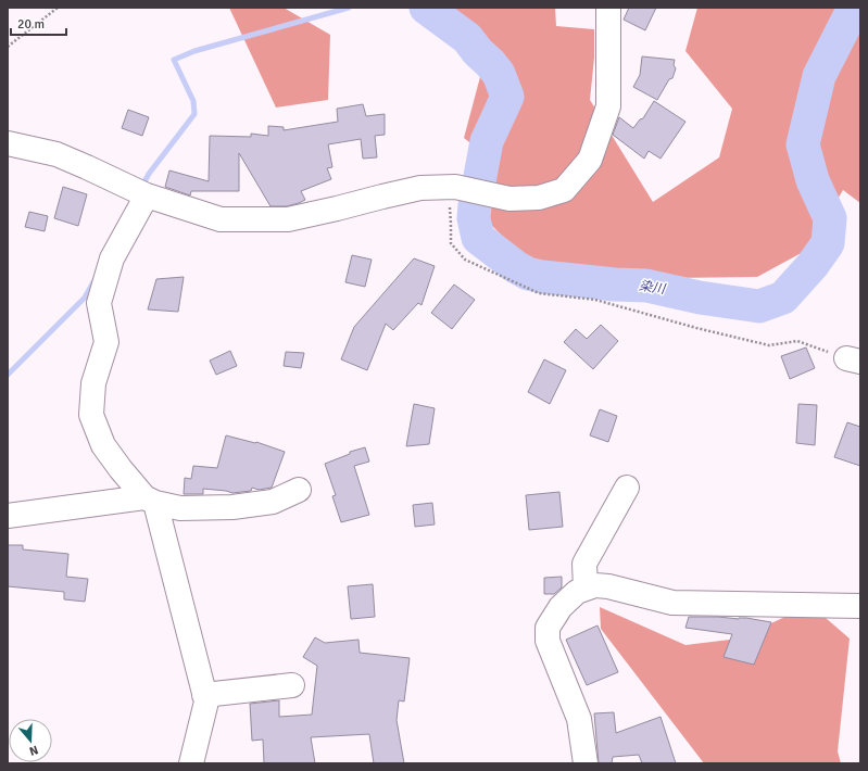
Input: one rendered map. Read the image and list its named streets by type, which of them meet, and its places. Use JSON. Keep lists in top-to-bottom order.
{
  "water": ["染川"],
  "scale_bar": "20 m",
  "north": "bottom"
}
